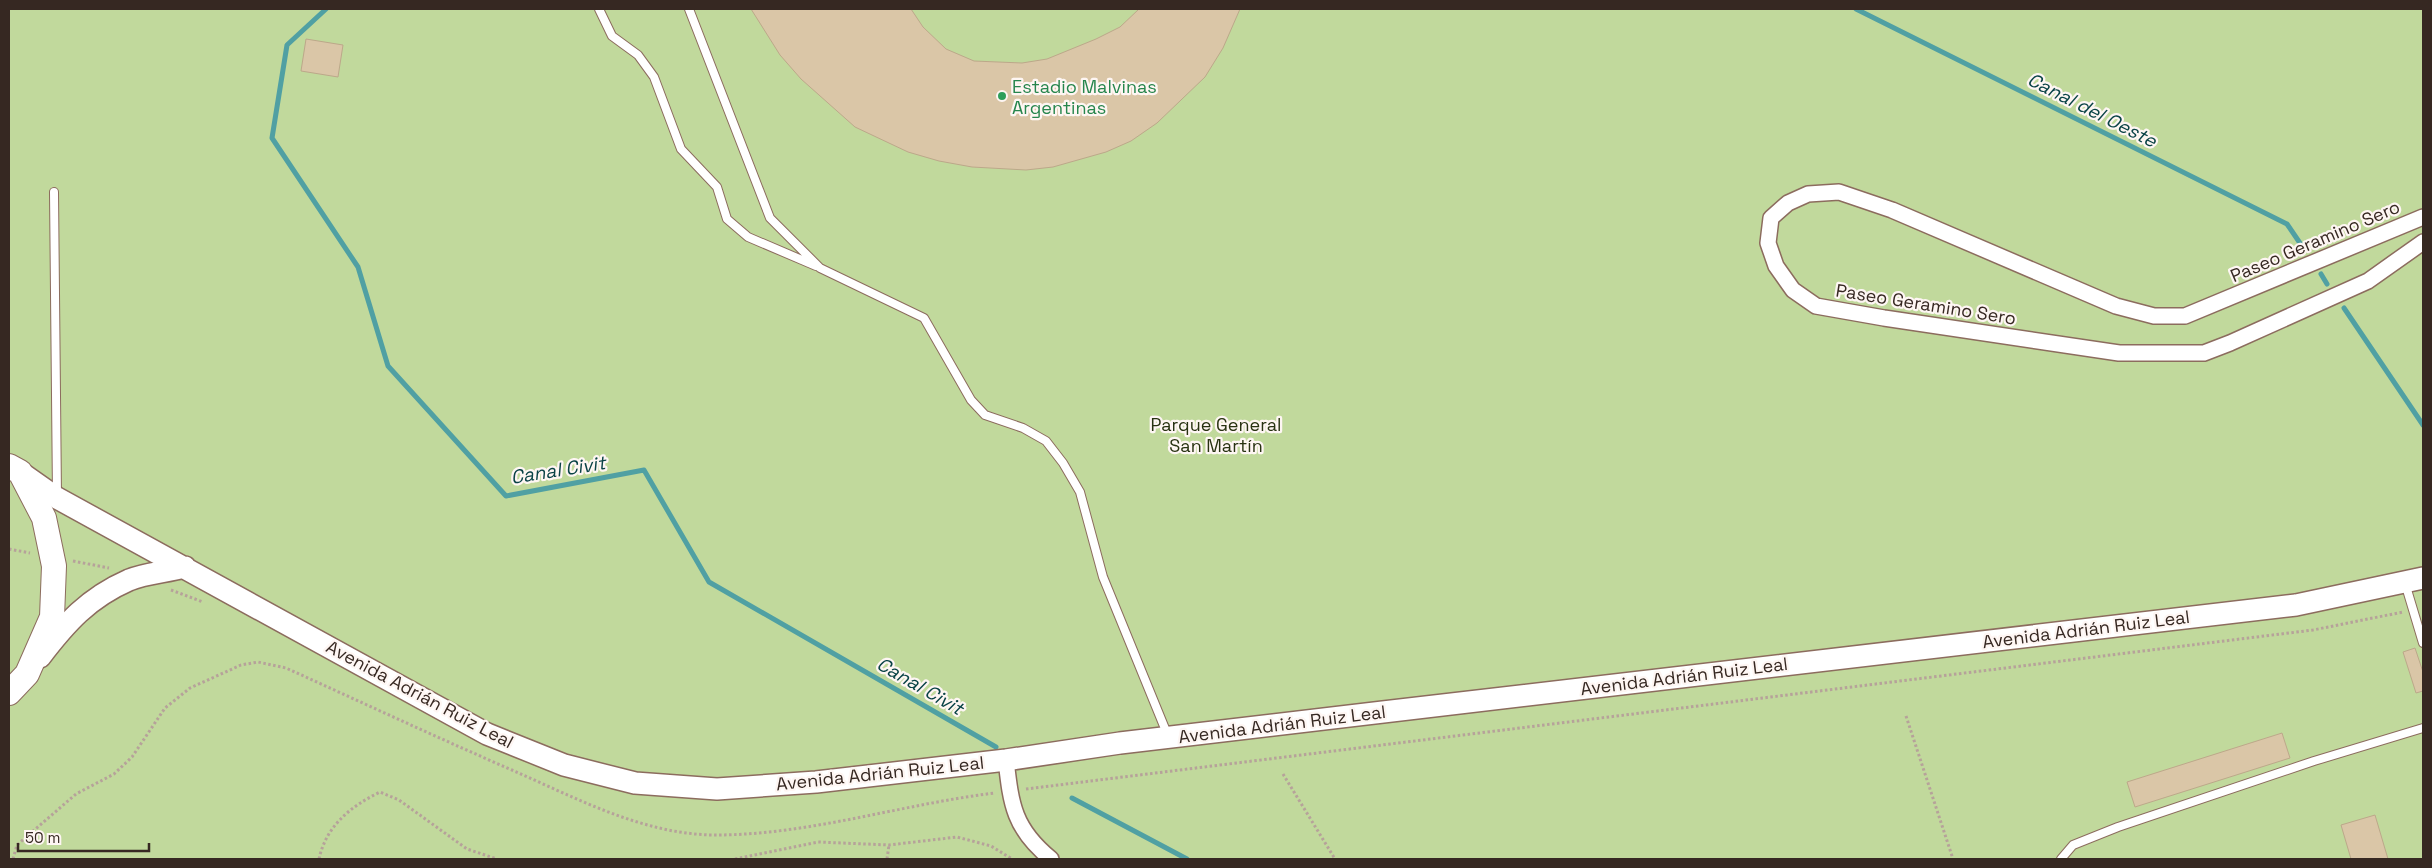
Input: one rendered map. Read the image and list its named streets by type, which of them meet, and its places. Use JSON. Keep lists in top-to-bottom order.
{
  "streets": {
    "street": ["Paseo Geramino Sero", "Avenida Adrián Ruiz Leal"]
  },
  "water": ["Canal del Oeste", "Canal Civit"],
  "parks": ["Parque General San Martín"],
  "places": ["Estadio Malvinas Argentinas"],
  "scale_bar": "50 m"
}
